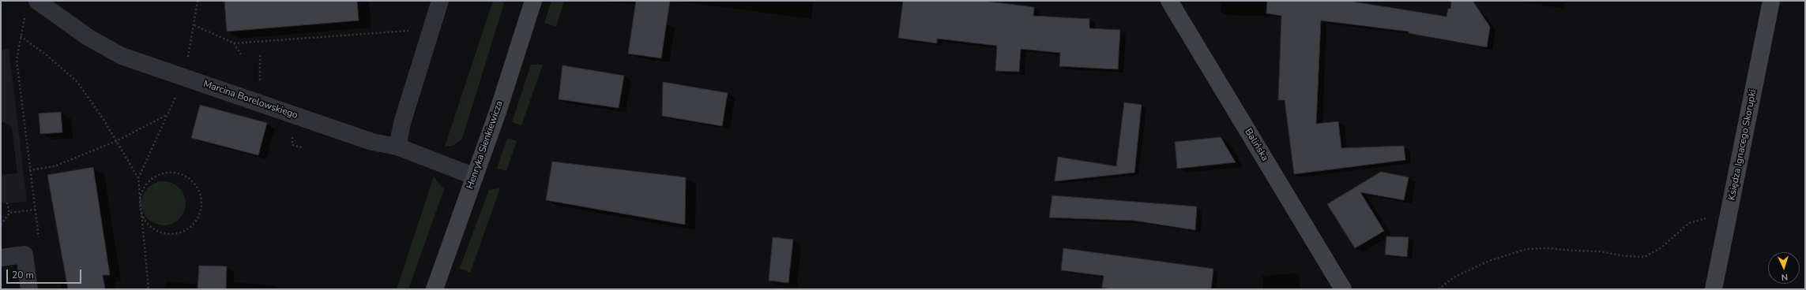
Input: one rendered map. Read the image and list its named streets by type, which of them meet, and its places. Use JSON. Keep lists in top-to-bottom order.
{
  "streets": {
    "street": [
      "Marcina Borelowskiego",
      "Henryka Sienkiewicza",
      "Balińska",
      "Księdza Ignacego Skorupki"
    ]
  },
  "crossings": [
    ["Marcina Borelowskiego", "Henryka Sienkiewicza"]
  ],
  "scale_bar": "20 m",
  "north": "bottom"
}
